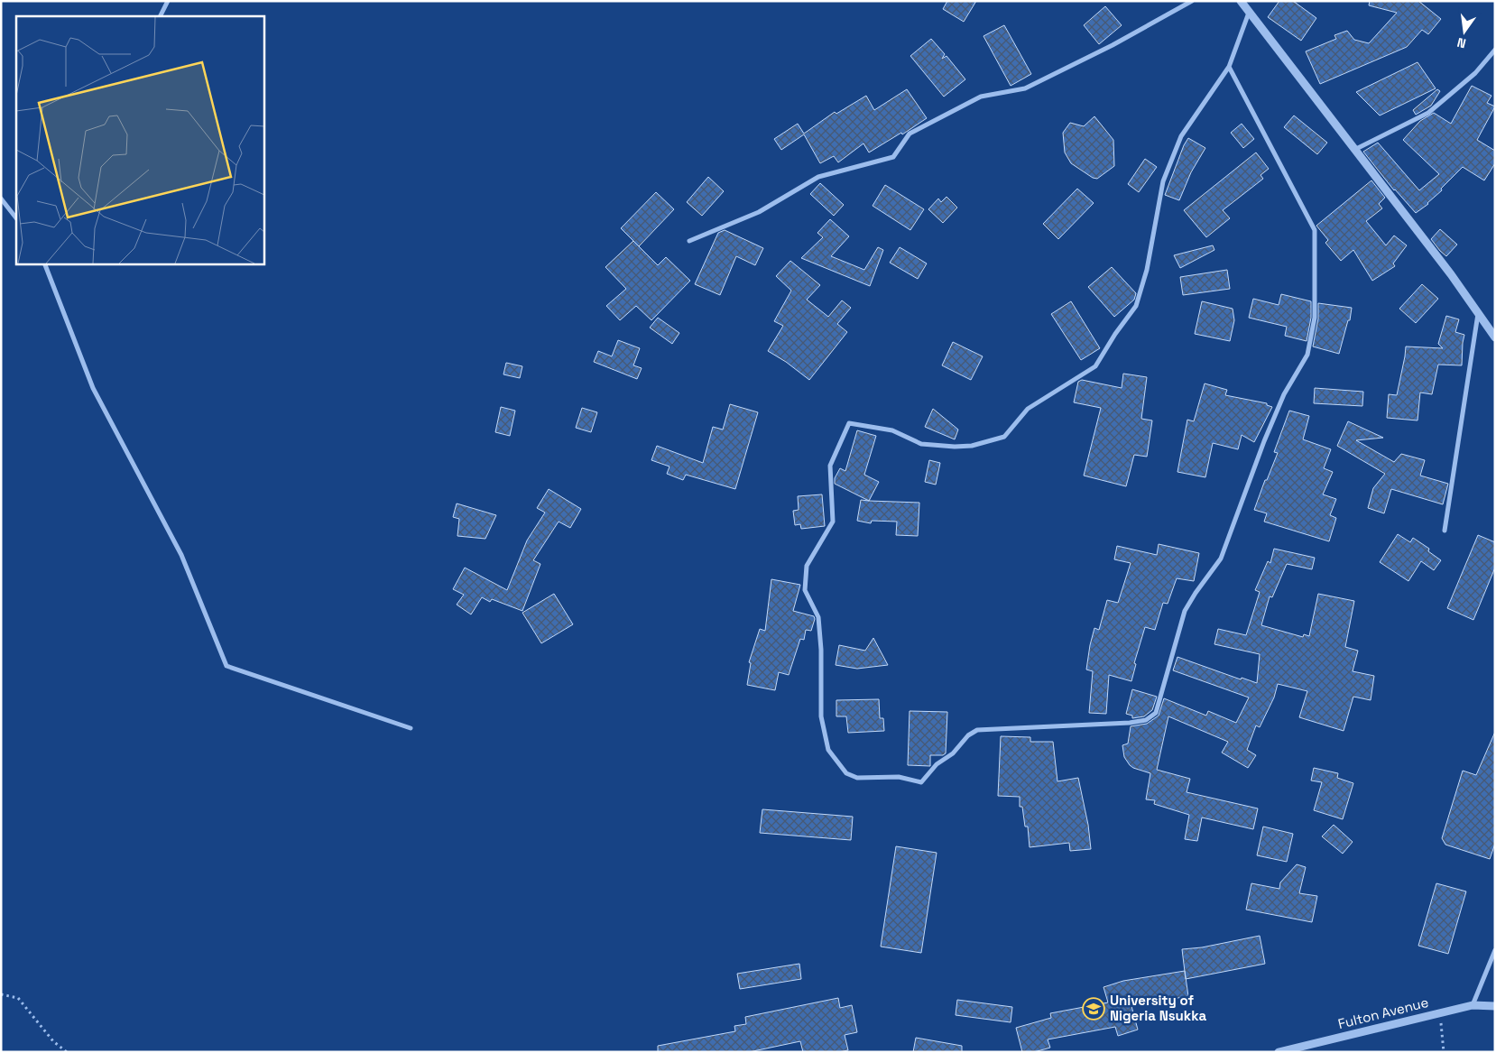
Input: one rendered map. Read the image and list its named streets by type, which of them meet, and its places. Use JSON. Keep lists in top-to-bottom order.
{
  "streets": {
    "street": ["Fulton Avenue"]
  },
  "places": {
    "school or university": ["University of Nigeria Nsukka"]
  },
  "north": "bottom"
}
